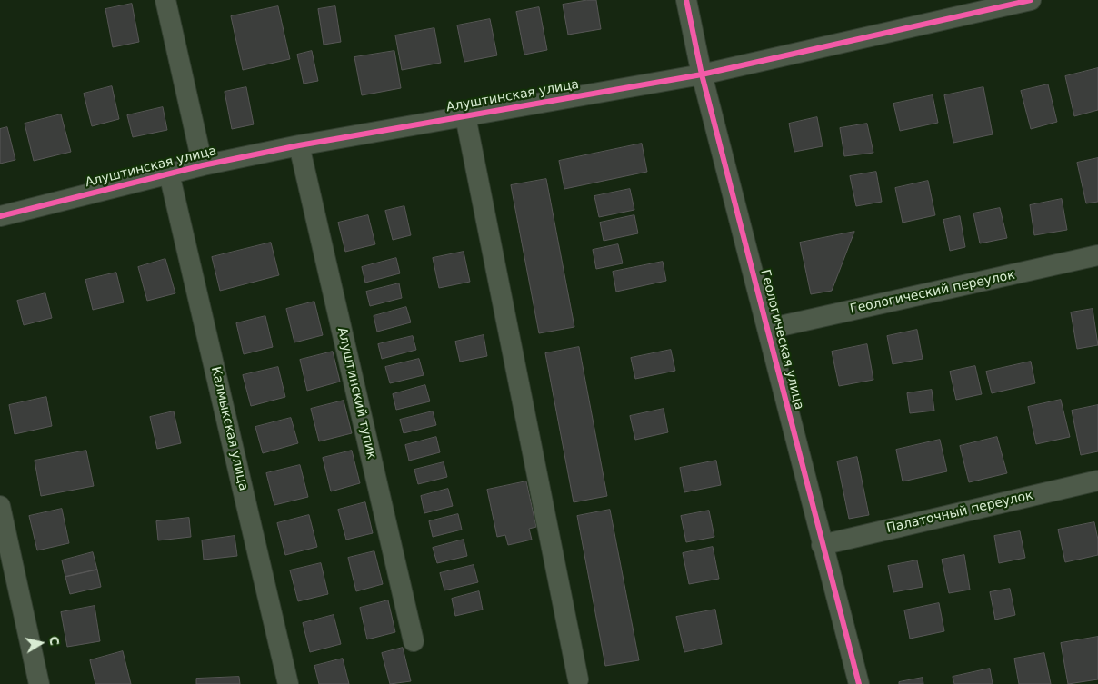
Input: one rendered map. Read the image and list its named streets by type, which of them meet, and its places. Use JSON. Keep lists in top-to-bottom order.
{
  "streets": {
    "street": [
      "Алуштинская улица",
      "Геологический переулок",
      "Геологическая улица",
      "Алуштинский тупик",
      "Калмыкская улица",
      "Палаточный переулок"
    ]
  },
  "crossings": [
    ["Алуштинская улица", "Геологическая улица"],
    ["Алуштинская улица", "Алуштинский тупик"],
    ["Алуштинская улица", "Калмыкская улица"],
    ["Геологический переулок", "Геологическая улица"],
    ["Геологическая улица", "Палаточный переулок"]
  ],
  "north": "right"
}
